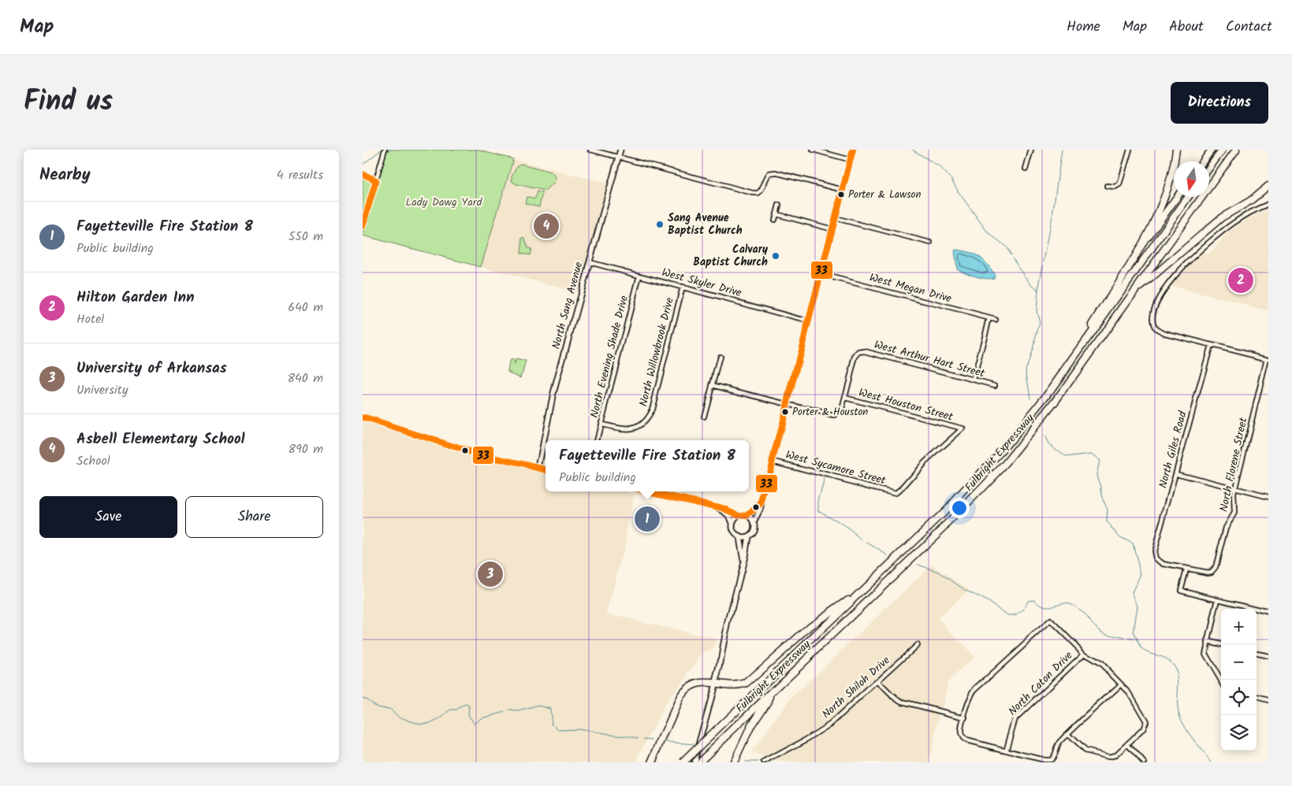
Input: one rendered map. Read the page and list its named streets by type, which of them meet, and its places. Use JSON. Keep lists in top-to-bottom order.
{
  "streets": {
    "highway": ["Fulbright Expressway"],
    "street": [
      "West Skyler Drive",
      "West Megan Drive",
      "North Sang Avenue",
      "North Willowbrook Drive",
      "North Evening Shade Drive",
      "West Arthur Hart Street",
      "West Houston Street",
      "North Giles Road",
      "North Florene Street",
      "West Sycamore Street",
      "North Caton Drive",
      "North Shiloh Drive"
    ]
  },
  "crossings": [
    ["West Skyler Drive", "North Sang Avenue"],
    ["West Skyler Drive", "North Willowbrook Drive"],
    ["West Skyler Drive", "North Evening Shade Drive"],
    ["North Willowbrook Drive", "North Evening Shade Drive"],
    ["West Arthur Hart Street", "West Houston Street"],
    ["West Houston Street", "West Sycamore Street"],
    ["North Giles Road", "North Florene Street"]
  ],
  "parks": ["Lady Dawg Yard"],
  "places": [
    "Porter & Lawson",
    "Sang Avenue Baptist Church",
    "Calvary Baptist Church",
    "Porter & Houston"
  ],
  "lines": ["transit line 33"],
  "north": "bottom",
  "page": {
    "header": "Map",
    "nav": [
      "Home",
      "Map",
      "About",
      "Contact"
    ],
    "title": "Find us",
    "buttons": [
      "Directions",
      ["Save", "Share"]
    ],
    "heading": ["Nearby", "4 results"],
    "list": [
      {
        "mark": "1",
        "name": "Fayetteville Fire Station 8",
        "note": "Public building",
        "value": "550 m"
      },
      {
        "mark": "2",
        "name": "Hilton Garden Inn",
        "note": "Hotel",
        "value": "640 m"
      },
      {
        "mark": "3",
        "name": "University of Arkansas",
        "note": "University",
        "value": "840 m"
      },
      {
        "mark": "4",
        "name": "Asbell Elementary School",
        "note": "School",
        "value": "890 m"
      }
    ],
    "pins": [
      "4",
      "2",
      "1",
      "3"
    ],
    "popup": ["Fayetteville Fire Station 8", "Public building"],
    "map_buttons": ["+", "−"]
  }
}
